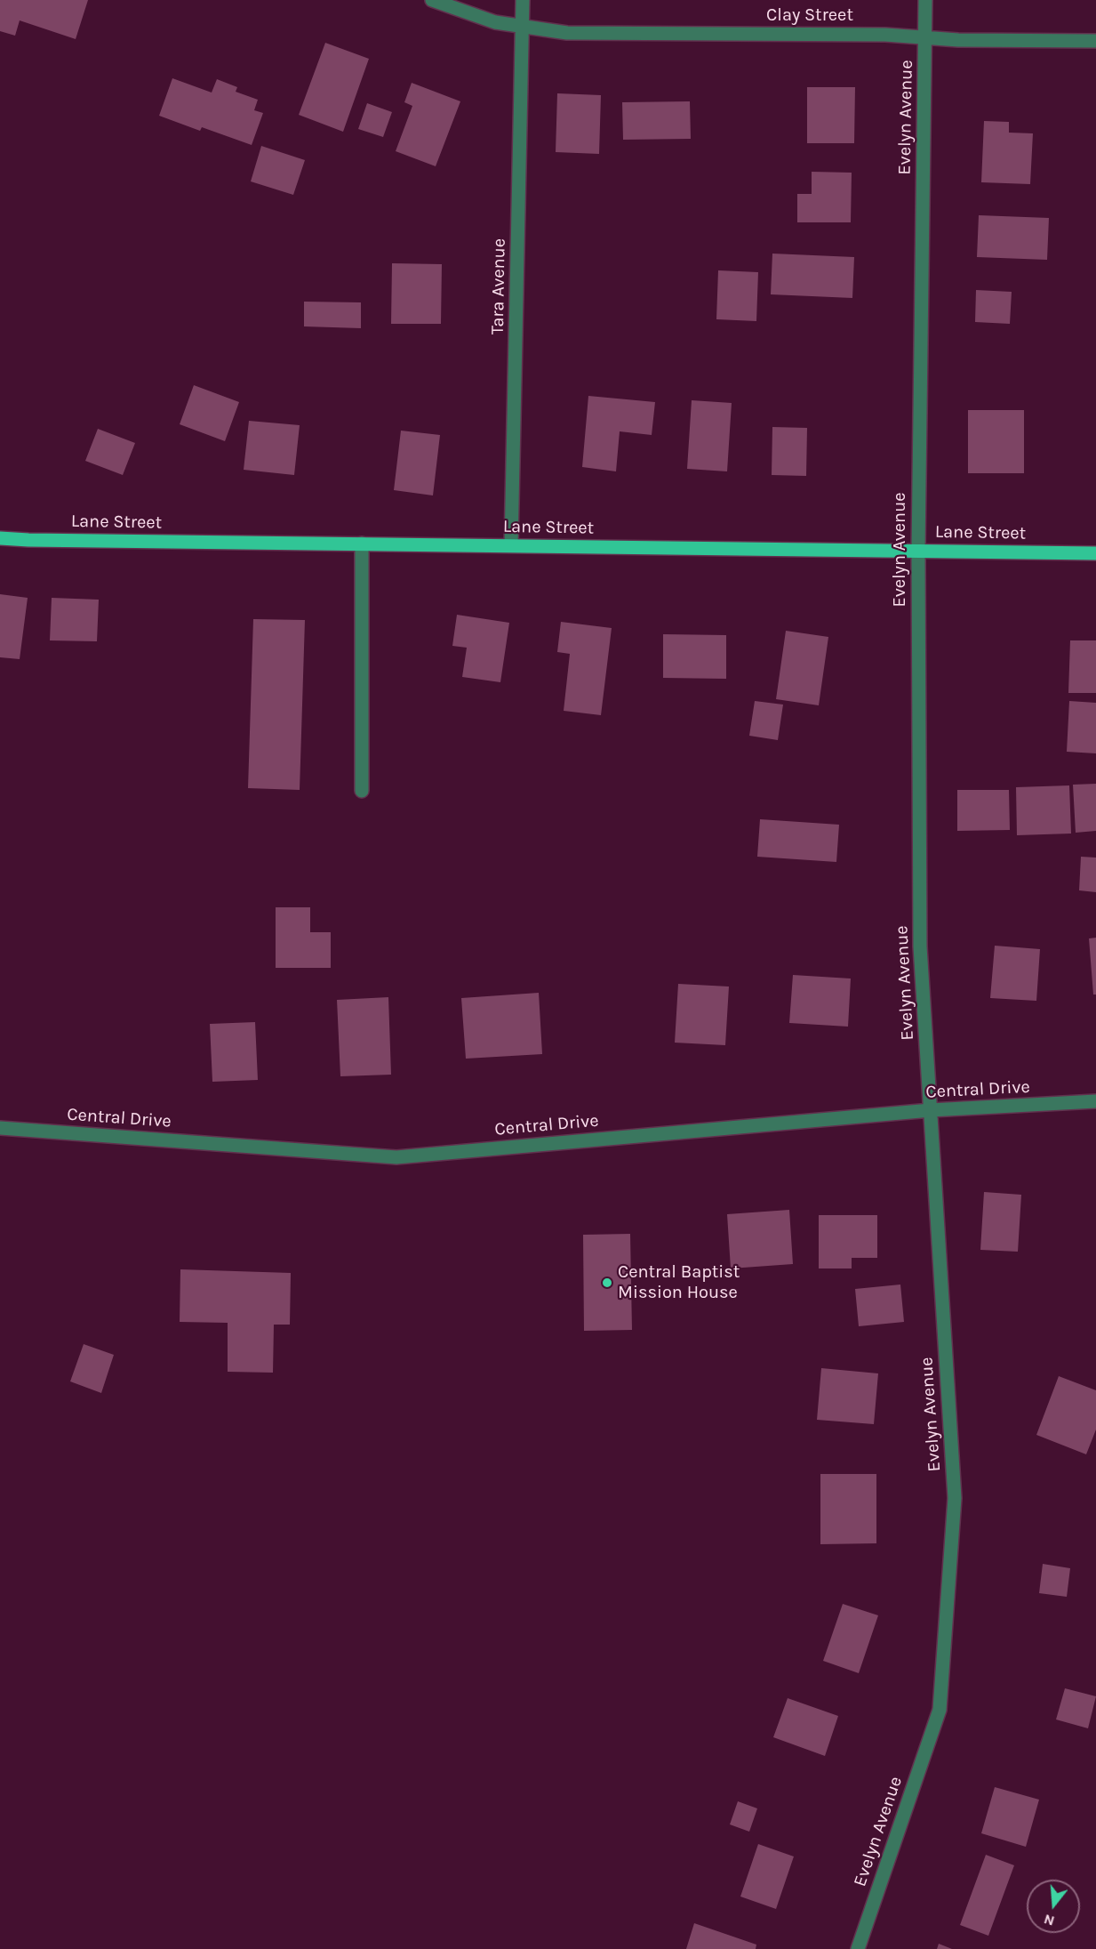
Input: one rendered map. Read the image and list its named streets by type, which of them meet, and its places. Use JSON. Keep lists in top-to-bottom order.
{
  "streets": {
    "main road": ["Lane Street"],
    "street": [
      "Clay Street",
      "Evelyn Avenue",
      "Tara Avenue",
      "Central Drive"
    ]
  },
  "crossings": [
    ["Clay Street", "Evelyn Avenue"],
    ["Clay Street", "Tara Avenue"],
    ["Evelyn Avenue", "Lane Street"],
    ["Evelyn Avenue", "Central Drive"],
    ["Tara Avenue", "Lane Street"]
  ],
  "places": ["Central Baptist Mission House"],
  "north": "bottom"
}
